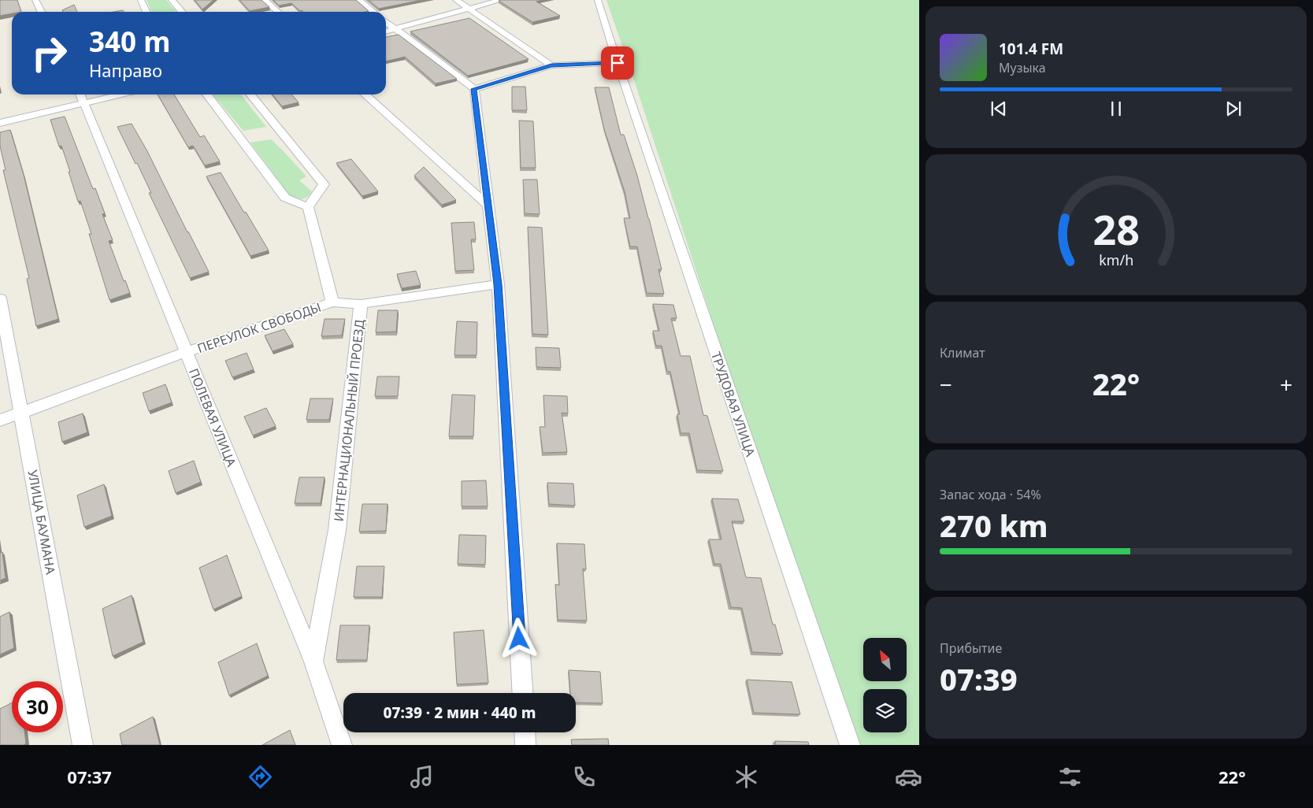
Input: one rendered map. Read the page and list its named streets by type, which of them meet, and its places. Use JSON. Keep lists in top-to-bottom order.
{
  "streets": {
    "street": [
      "ПЕРЕУЛОК СВОБОДЫ",
      "ТРУДОВАЯ УЛИЦА",
      "ПОЛЕВАЯ УЛИЦА",
      "ИНТЕРНАЦИОНАЛЬНЫЙ ПРОЕЗД",
      "УЛИЦА БАУМАНА"
    ]
  },
  "crossings": [
    ["ПЕРЕУЛОК СВОБОДЫ", "ПОЛЕВАЯ УЛИЦА"],
    ["ПЕРЕУЛОК СВОБОДЫ", "ИНТЕРНАЦИОНАЛЬНЫЙ ПРОЕЗД"],
    ["ПЕРЕУЛОК СВОБОДЫ", "УЛИЦА БАУМАНА"],
    ["ПОЛЕВАЯ УЛИЦА", "ИНТЕРНАЦИОНАЛЬНЫЙ ПРОЕЗД"]
  ],
  "north": "top left",
  "page": {
    "turn": ["340 m", "Направо"],
    "song": ["101.4 FM", "Музыка"],
    "tile": [
      "Климат",
      ["Запас хода · 54%", "270 km"],
      ["Прибытие", "07:39"]
    ],
    "heat": ["−", "22°", "+"],
    "limit": "30",
    "trip": "07:39 · 2 мин · 440 m",
    "tabs": ["07:37", "22°"],
    "gauge": ["28", "km/h"]
  }
}
